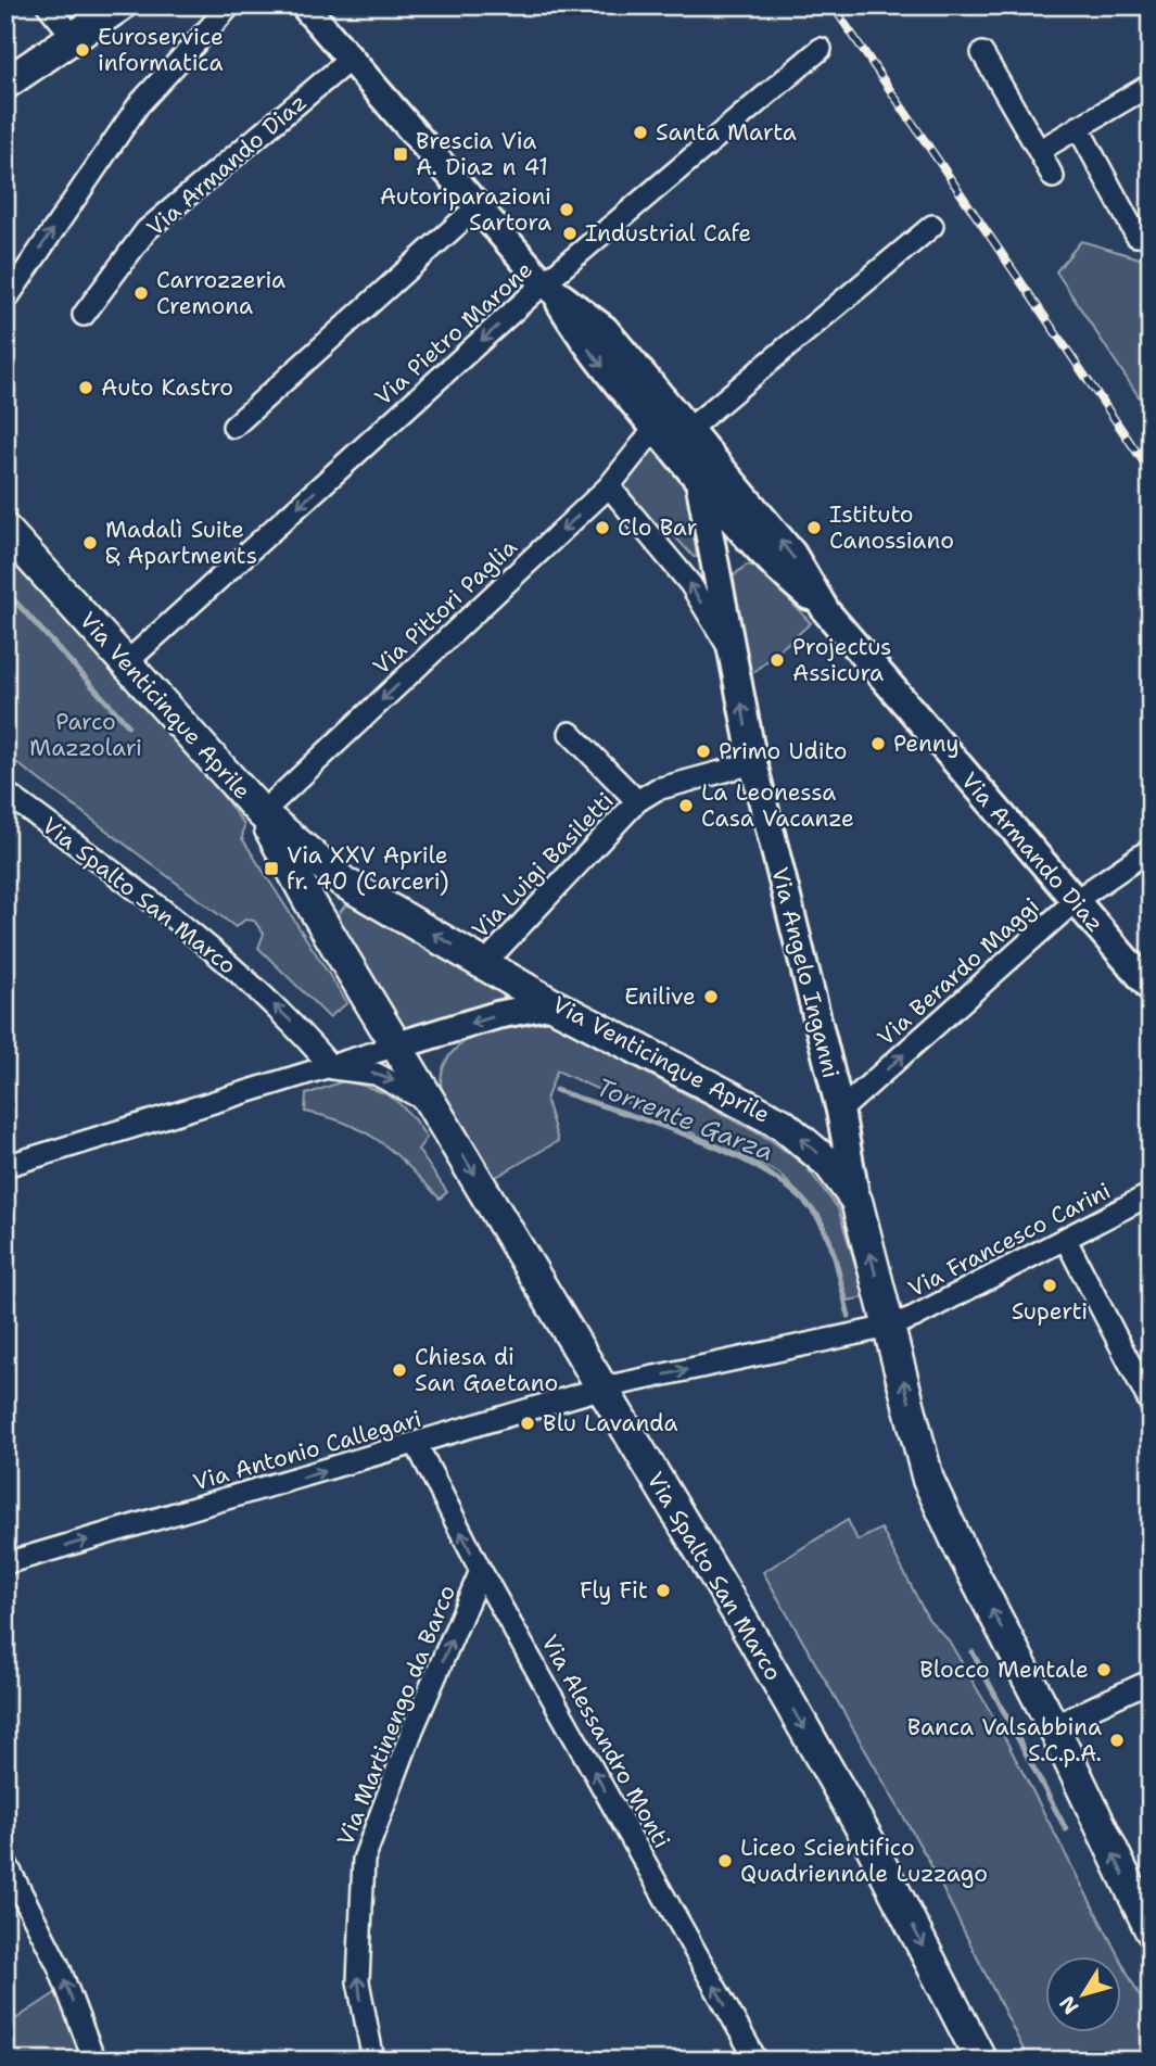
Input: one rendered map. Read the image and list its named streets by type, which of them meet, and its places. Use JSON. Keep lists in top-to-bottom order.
{
  "streets": {
    "main road": ["Via Venticinque Aprile", "Via Spalto San Marco"],
    "street": [
      "Via Armando Diaz",
      "Via Pietro Marone",
      "Via Pittori Paglia",
      "Via Luigi Basiletti",
      "Via Berardo Maggi",
      "Via Angelo Inganni",
      "Via Francesco Carini",
      "Via Antonio Callegari",
      "Via Martinengo da Barco",
      "Via Alessandro Monti"
    ]
  },
  "crossings": [
    ["Via Armando Diaz", "Via Pietro Marone"],
    ["Via Armando Diaz", "Via Pittori Paglia"],
    ["Via Armando Diaz", "Via Berardo Maggi"],
    ["Via Armando Diaz", "Via Angelo Inganni"],
    ["Via Pietro Marone", "Via Venticinque Aprile"],
    ["Via Pittori Paglia", "Via Venticinque Aprile"],
    ["Via Pittori Paglia", "Via Spalto San Marco"],
    ["Via Pittori Paglia", "Via Angelo Inganni"],
    ["Via Venticinque Aprile", "Via Luigi Basiletti"],
    ["Via Venticinque Aprile", "Via Spalto San Marco"],
    ["Via Venticinque Aprile", "Via Angelo Inganni"],
    ["Via Venticinque Aprile", "Via Francesco Carini"],
    ["Via Venticinque Aprile", "Via Antonio Callegari"],
    ["Via Luigi Basiletti", "Via Angelo Inganni"],
    ["Via Spalto San Marco", "Via Antonio Callegari"],
    ["Via Berardo Maggi", "Via Angelo Inganni"],
    ["Via Francesco Carini", "Via Antonio Callegari"],
    ["Via Antonio Callegari", "Via Alessandro Monti"],
    ["Via Martinengo da Barco", "Via Alessandro Monti"]
  ],
  "one_way": [
    "Via Pittori Paglia",
    "Via Venticinque Aprile",
    "Via Berardo Maggi",
    "Via Antonio Callegari",
    "Via Martinengo da Barco",
    "Via Alessandro Monti"
  ],
  "water": ["Torrente Garza"],
  "parks": ["Parco Mazzolari"],
  "places": {
    "other": [
      "Euroservice informatica",
      "Santa Marta",
      "Autoriparazioni Sartora",
      "Industrial Cafe",
      "Carrozzeria Cremona",
      "Auto Kastro",
      "Clo Bar",
      "Istituto Canossiano",
      "Madalì Suite & Apartments",
      "Projectus Assicura",
      "Penny",
      "Primo Udito",
      "La Leonessa Casa Vacanze",
      "Enilive",
      "Superti",
      "Chiesa di San Gaetano",
      "Blu Lavanda",
      "Fly Fit",
      "Blocco Mentale",
      "Banca Valsabbina S.C.p.A.",
      "Liceo Scientifico Quadriennale Luzzago"
    ],
    "transit": ["Brescia Via A. Diaz n 41", "Via XXV Aprile fr. 40 (Carceri)"]
  },
  "north": "bottom left"
}
